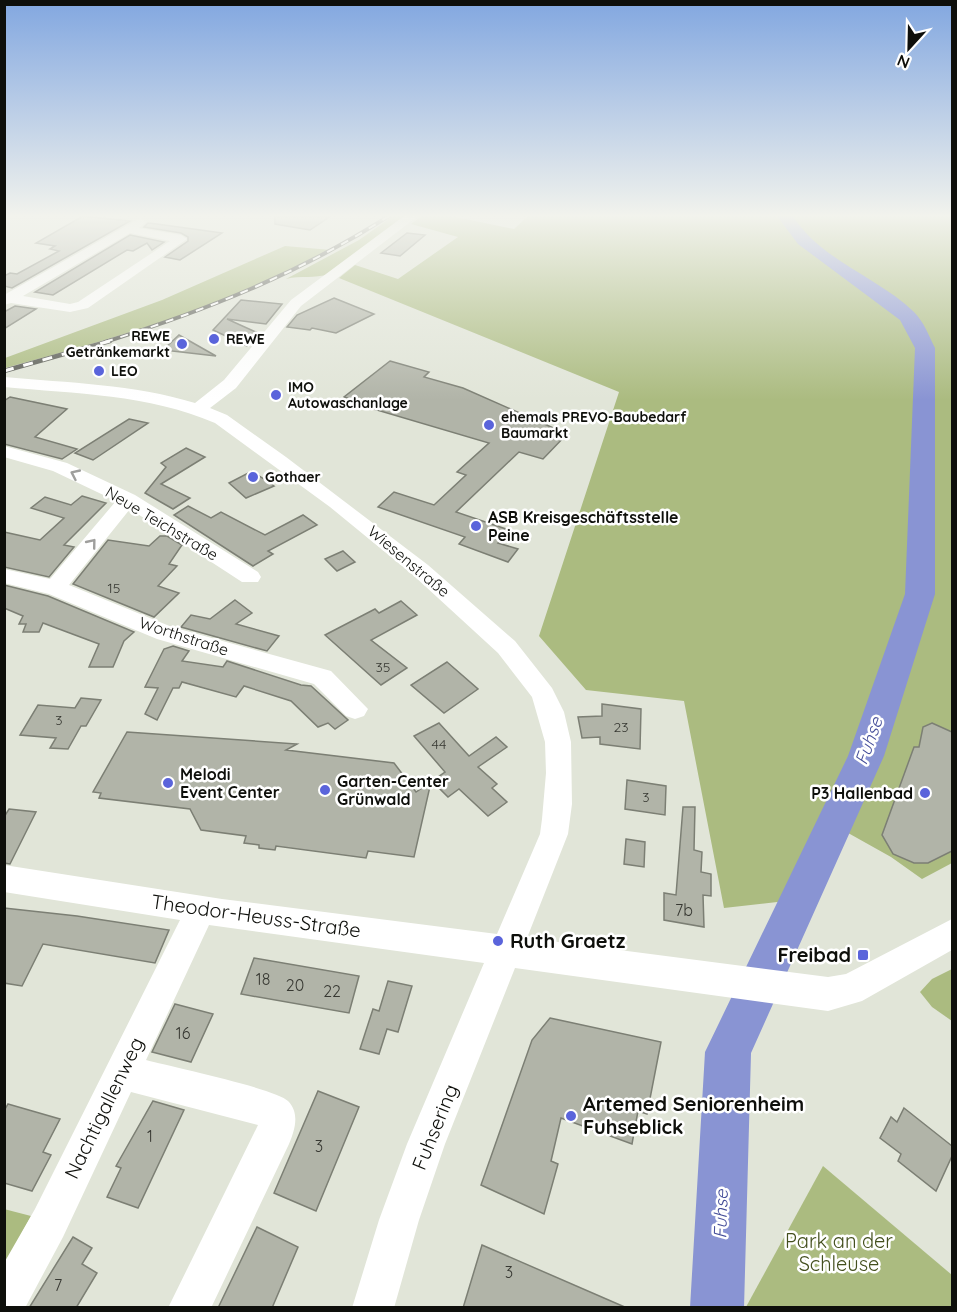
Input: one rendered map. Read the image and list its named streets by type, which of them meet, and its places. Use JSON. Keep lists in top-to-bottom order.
{
  "streets": {
    "street": [
      "Neue Teichstraße",
      "Wiesenstraße",
      "Worthstraße",
      "Theodor-Heuss-Straße",
      "Nachtigallenweg",
      "Fuhsering"
    ]
  },
  "crossings": [
    ["Wiesenstraße", "Theodor-Heuss-Straße"],
    ["Wiesenstraße", "Fuhsering"],
    ["Theodor-Heuss-Straße", "Nachtigallenweg"],
    ["Theodor-Heuss-Straße", "Fuhsering"]
  ],
  "one_way": ["Neue Teichstraße"],
  "water": ["Fuhse"],
  "parks": ["Park an der Schleuse"],
  "places": {
    "other": [
      "REWE",
      "REWE Getränkemarkt",
      "LEO",
      "IMO Autowaschanlage",
      "ehemals PREVO-Baubedarf Baumarkt",
      "Gothaer",
      "ASB Kreisgeschäftsstelle Peine",
      "Melodi Event Center",
      "Garten-Center Grünwald",
      "P3 Hallenbad",
      "Ruth Graetz",
      "Artemed Seniorenheim Fuhseblick"
    ],
    "transit": ["Freibad"]
  },
  "house_numbers": [
    "15",
    "35",
    "3",
    "23",
    "44",
    "3",
    "7b",
    "18",
    "20",
    "22",
    "16",
    "1",
    "3",
    "3",
    "7"
  ],
  "north": "bottom"
}
